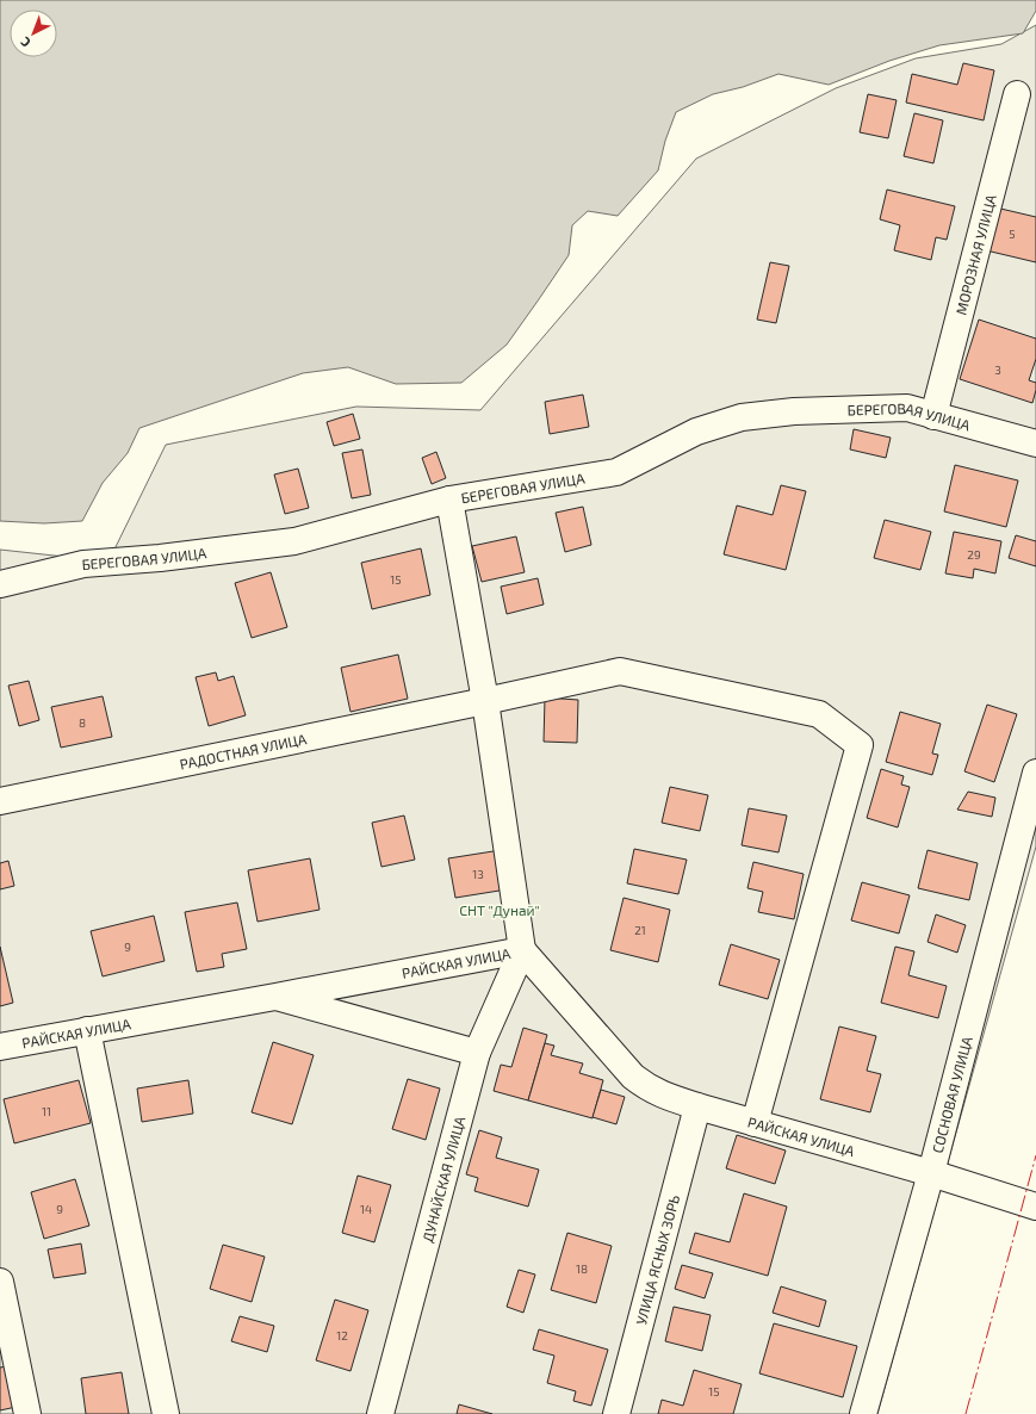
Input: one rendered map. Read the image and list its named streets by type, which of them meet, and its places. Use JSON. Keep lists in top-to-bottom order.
{
  "streets": {
    "street": [
      "МОРОЗНАЯ УЛИЦА",
      "БЕРЕГОВАЯ УЛИЦА",
      "РАДОСТНАЯ УЛИЦА",
      "РАЙСКАЯ УЛИЦА",
      "СОСНОВАЯ УЛИЦА",
      "ДУНАЙСКАЯ УЛИЦА",
      "УЛИЦА ЯСНЫХ ЗОРЬ"
    ]
  },
  "crossings": [
    ["МОРОЗНАЯ УЛИЦА", "БЕРЕГОВАЯ УЛИЦА"],
    ["РАДОСТНАЯ УЛИЦА", "РАЙСКАЯ УЛИЦА"],
    ["РАЙСКАЯ УЛИЦА", "СОСНОВАЯ УЛИЦА"],
    ["РАЙСКАЯ УЛИЦА", "ДУНАЙСКАЯ УЛИЦА"],
    ["РАЙСКАЯ УЛИЦА", "УЛИЦА ЯСНЫХ ЗОРЬ"]
  ],
  "parks": ["СНТ \"Дунай\""],
  "house_numbers": [
    "5",
    "3",
    "29",
    "15",
    "8",
    "13",
    "21",
    "9",
    "11",
    "9",
    "14",
    "18",
    "12",
    "15"
  ],
  "north": "bottom left"
}
